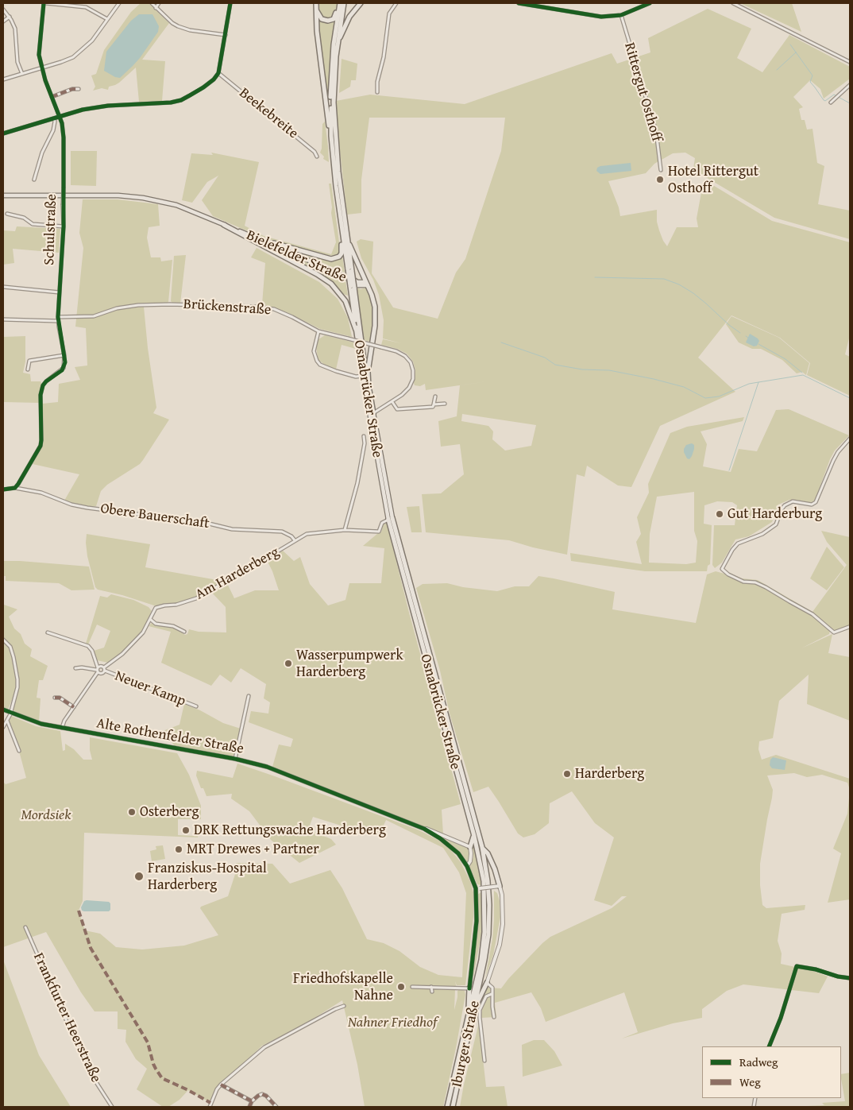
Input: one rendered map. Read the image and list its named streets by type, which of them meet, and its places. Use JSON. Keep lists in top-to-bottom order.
{
  "streets": {
    "highway": ["Osnabrücker Straße", "Iburger Straße"],
    "main road": ["Bielefelder Straße"],
    "street": [
      "Rittergut Osthoff",
      "Beekebreite",
      "Schulstraße",
      "Brückenstraße",
      "Obere Bauerschaft",
      "Am Harderberg",
      "Neuer Kamp",
      "Alte Rothenfelder Straße",
      "Frankfurter Heerstraße"
    ]
  },
  "crossings": [
    ["Schulstraße", "Brückenstraße"],
    ["Brückenstraße", "Osnabrücker Straße"],
    ["Osnabrücker Straße", "Am Harderberg"],
    ["Osnabrücker Straße", "Iburger Straße"],
    ["Obere Bauerschaft", "Am Harderberg"],
    ["Am Harderberg", "Neuer Kamp"],
    ["Alte Rothenfelder Straße", "Iburger Straße"]
  ],
  "parks": ["Mordsiek", "Nahner Friedhof"],
  "places": [
    "Hotel Rittergut Osthoff",
    "Gut Harderburg",
    "Wasserpumpwerk Harderberg",
    "Harderberg",
    "Osterberg",
    "DRK Rettungswache Harderberg",
    "MRT Drewes + Partner",
    "Franziskus-Hospital Harderberg",
    "Friedhofskapelle Nahne"
  ],
  "legend": ["Radweg", "Weg"]
}
